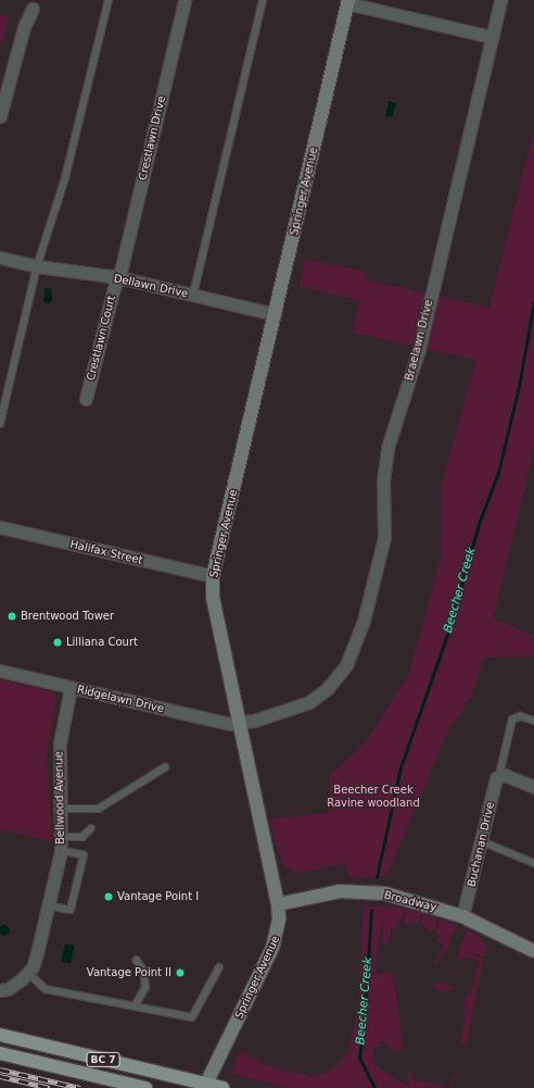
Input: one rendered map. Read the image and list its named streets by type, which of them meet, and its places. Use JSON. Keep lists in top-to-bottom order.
{
  "streets": {
    "main road": ["BC 7"],
    "street": [
      "Crestlawn Drive",
      "Springer Avenue",
      "Dellawn Drive",
      "Crestlawn Court",
      "Braelawn Drive",
      "Halifax Street",
      "Ridgelawn Drive",
      "Bellwood Avenue",
      "Buchanan Drive",
      "Broadway"
    ]
  },
  "crossings": [
    ["Crestlawn Drive", "Dellawn Drive"],
    ["Crestlawn Drive", "Crestlawn Court"],
    ["Springer Avenue", "Dellawn Drive"],
    ["Springer Avenue", "Braelawn Drive"],
    ["Springer Avenue", "Halifax Street"],
    ["Springer Avenue", "Ridgelawn Drive"],
    ["Springer Avenue", "Broadway"],
    ["Springer Avenue", "BC 7"],
    ["Dellawn Drive", "Crestlawn Court"],
    ["Braelawn Drive", "Ridgelawn Drive"],
    ["Ridgelawn Drive", "Bellwood Avenue"],
    ["Buchanan Drive", "Broadway"]
  ],
  "water": ["Beecher Creek"],
  "parks": ["Beecher Creek Ravine woodland"],
  "places": [
    "Brentwood Tower",
    "Lilliana Court",
    "Vantage Point I",
    "Vantage Point II"
  ]
}
